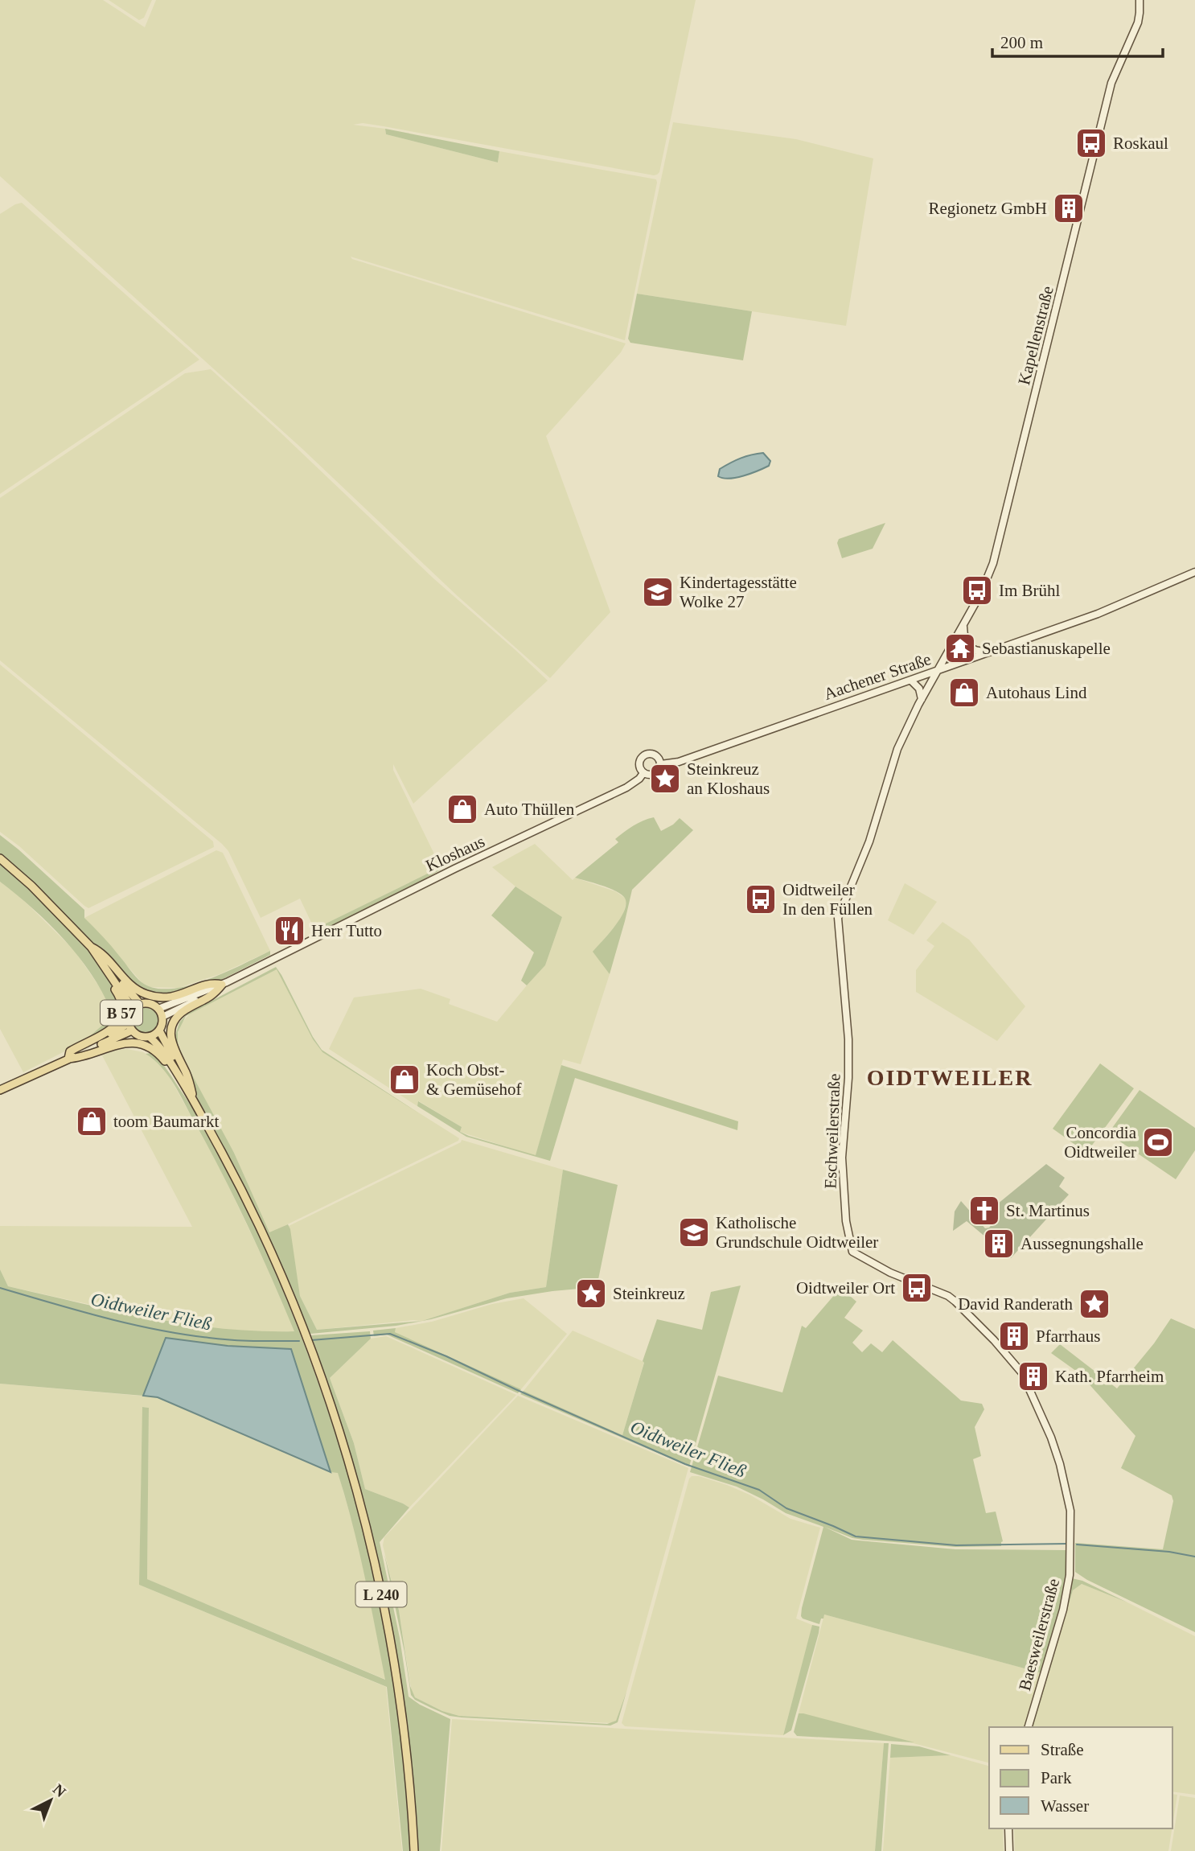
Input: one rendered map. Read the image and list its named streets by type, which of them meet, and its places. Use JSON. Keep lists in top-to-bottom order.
{
  "streets": {
    "main road": ["B 57", "L 240"],
    "street": [
      "Kapellenstraße",
      "Aachener Straße",
      "Kloshaus",
      "Eschweilerstraße",
      "Baesweilerstraße"
    ]
  },
  "crossings": [
    ["Kapellenstraße", "Aachener Straße"],
    ["Kapellenstraße", "Eschweilerstraße"],
    ["Aachener Straße", "Kloshaus"],
    ["Aachener Straße", "Eschweilerstraße"],
    ["B 57", "L 240"],
    ["Eschweilerstraße", "Baesweilerstraße"]
  ],
  "districts": ["OIDTWEILER"],
  "water": ["Oidtweiler Fließ"],
  "places": {
    "bus stop": [
      "Roskaul",
      "Im Brühl",
      "Oidtweiler In den Füllen",
      "Oidtweiler Ort"
    ],
    "building": [
      "Regionetz GmbH",
      "Aussegnungshalle",
      "Pfarrhaus",
      "Kath. Pfarrheim"
    ],
    "school or university": ["Kindertagesstätte Wolke 27", "Katholische Grundschule Oidtweiler"],
    "temple": ["Sebastianuskapelle"],
    "shop": [
      "Autohaus Lind",
      "Auto Thüllen",
      "Koch Obst- & Gemüsehof",
      "toom Baumarkt"
    ],
    "place": ["Steinkreuz an Kloshaus", "Steinkreuz", "David Randerath"],
    "restaurant": ["Herr Tutto"],
    "sports": ["Concordia Oidtweiler"],
    "church": ["St. Martinus"]
  },
  "legend": ["Straße", "Park", "Wasser"],
  "scale_bar": "200 m",
  "north": "top right"
}
